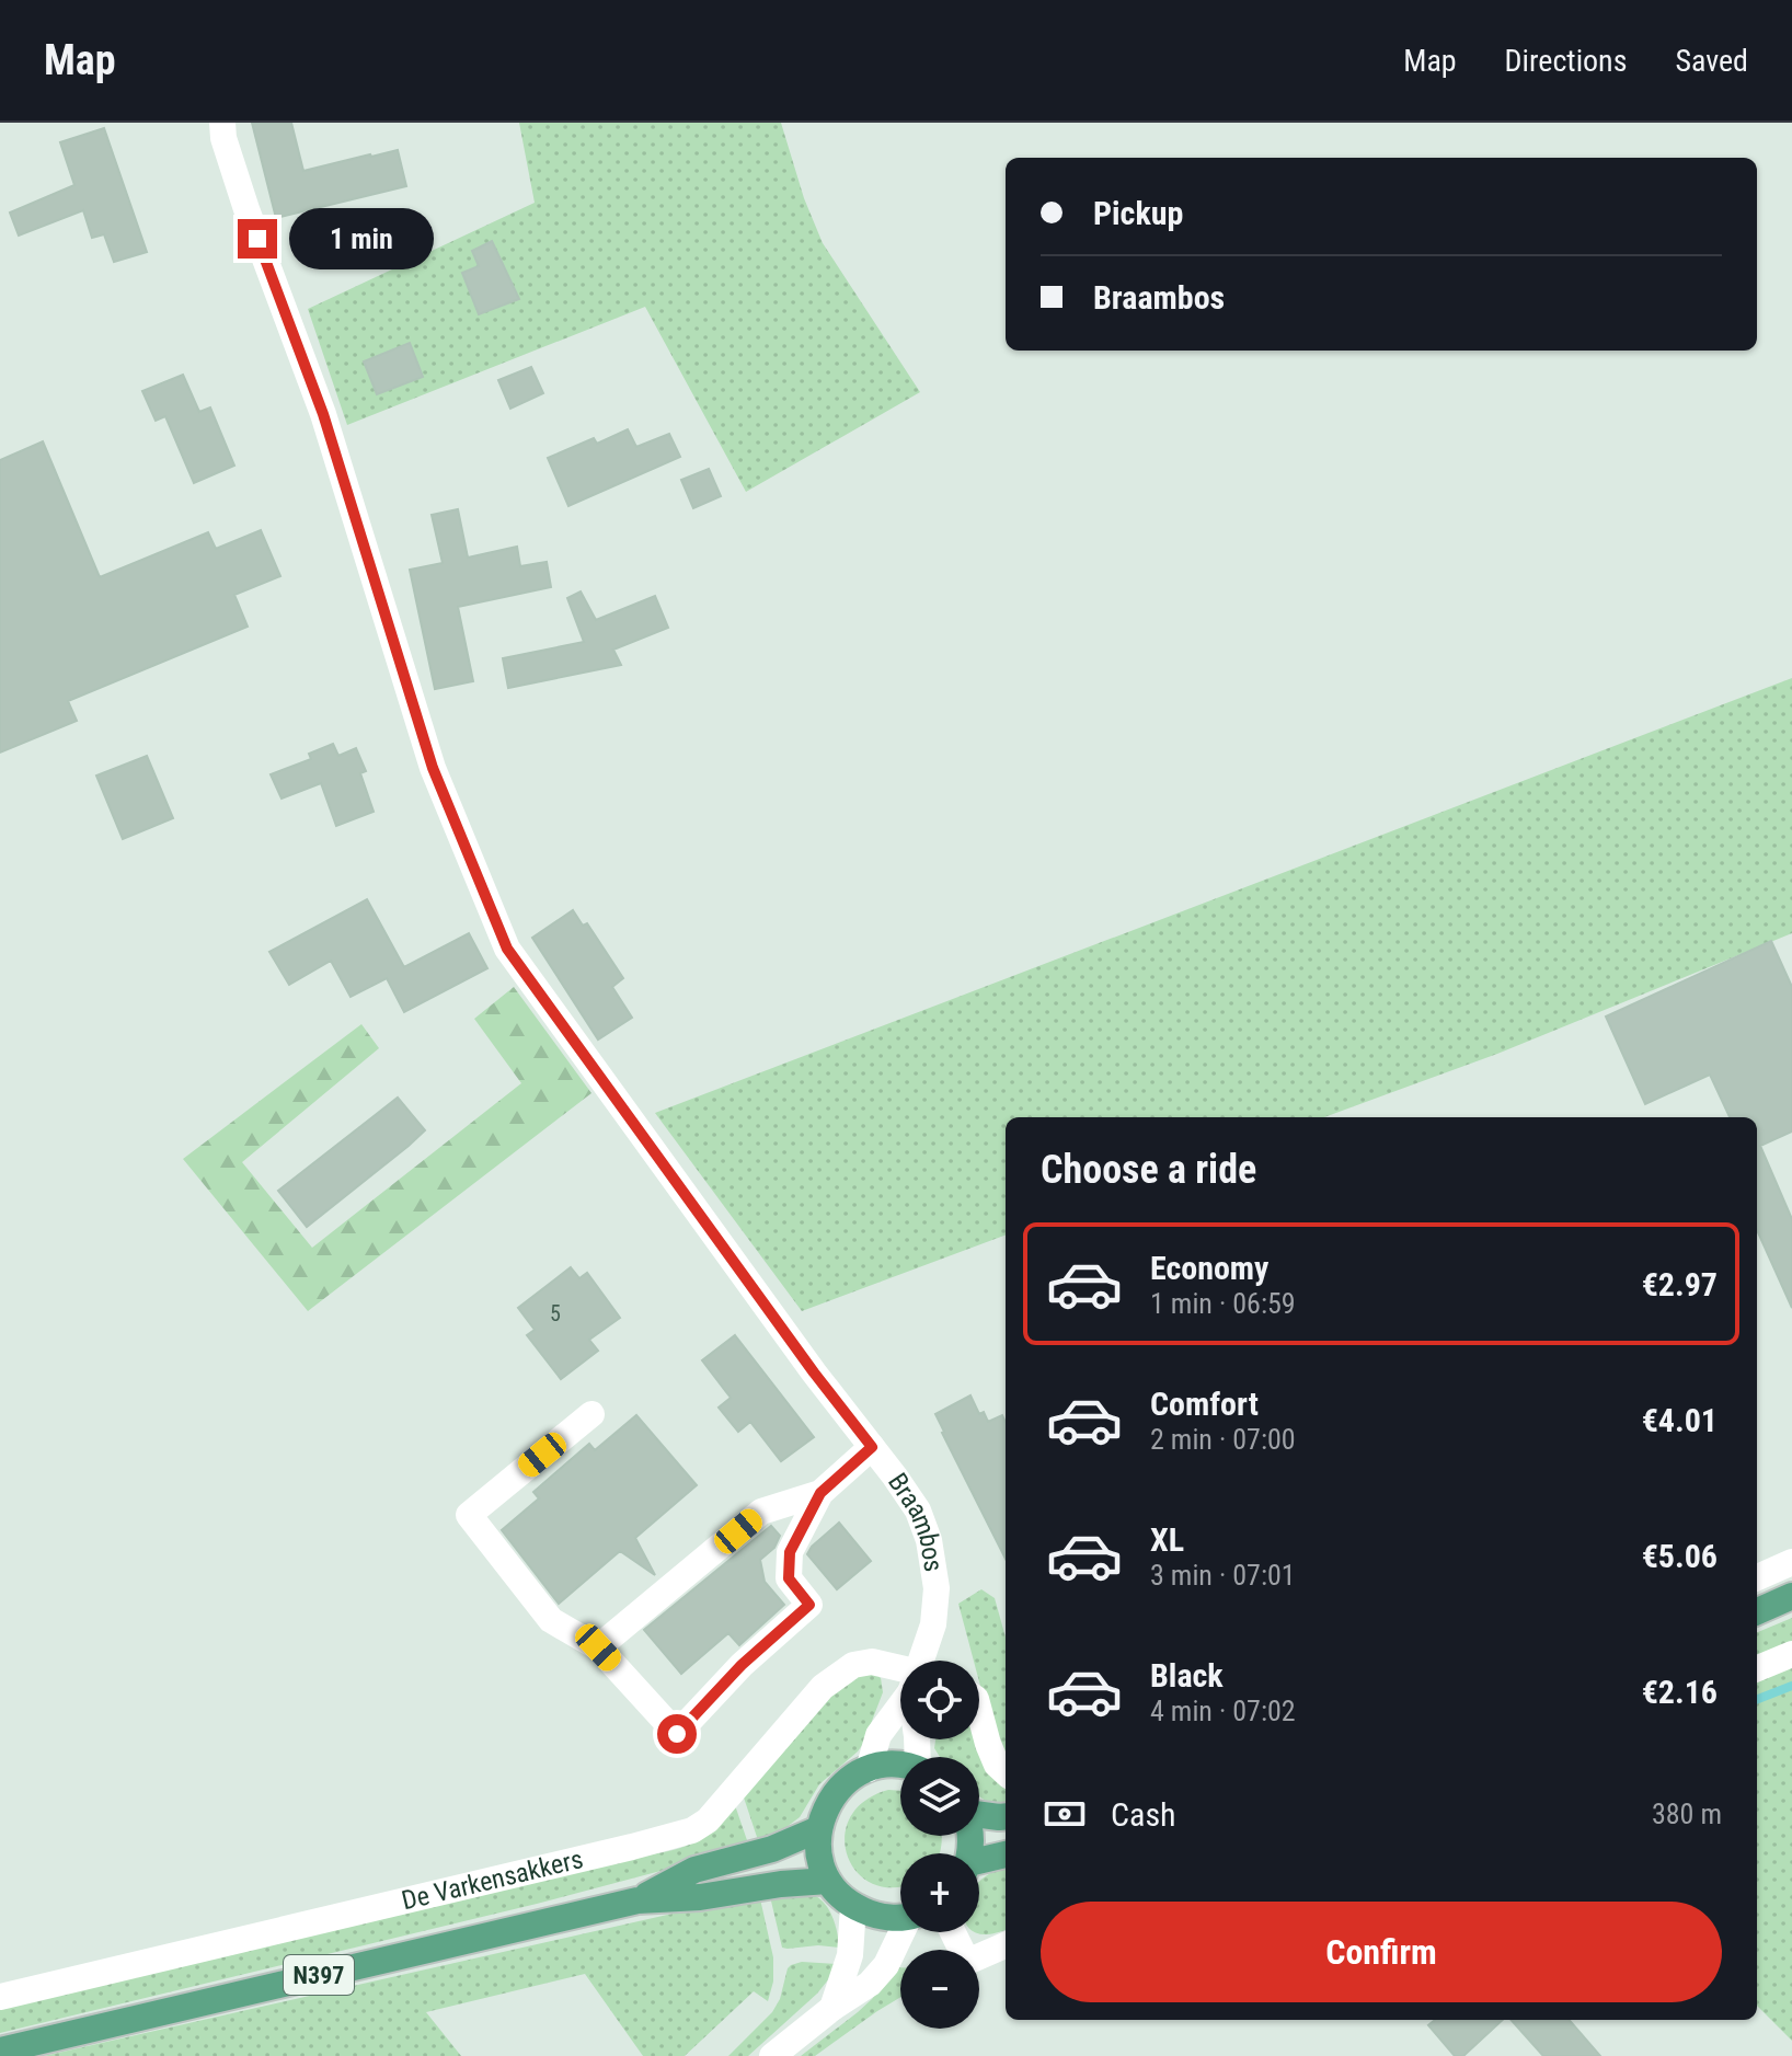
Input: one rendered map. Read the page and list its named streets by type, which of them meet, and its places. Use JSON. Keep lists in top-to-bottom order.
{
  "streets": {
    "main road": ["N397"],
    "street": ["Braambos", "De Varkensakkers"]
  },
  "house_numbers": ["5"],
  "page": {
    "header": "Map",
    "nav": ["Map", "Directions", "Saved"],
    "banner": ["Pickup", "Braambos"],
    "bubble": "1 min",
    "heading": "Choose a ride",
    "list": [
      {
        "name": "Economy",
        "note": "1 min · 06:59",
        "value": "€2.97"
      },
      {
        "name": "Comfort",
        "note": "2 min · 07:00",
        "value": "€4.01"
      },
      {
        "name": "XL",
        "note": "3 min · 07:01",
        "value": "€5.06"
      },
      {
        "name": "Black",
        "note": "4 min · 07:02",
        "value": "€2.16"
      }
    ],
    "map_buttons": ["+", "−"],
    "pay": ["Cash", "380 m"],
    "buttons": "Confirm"
  }
}
